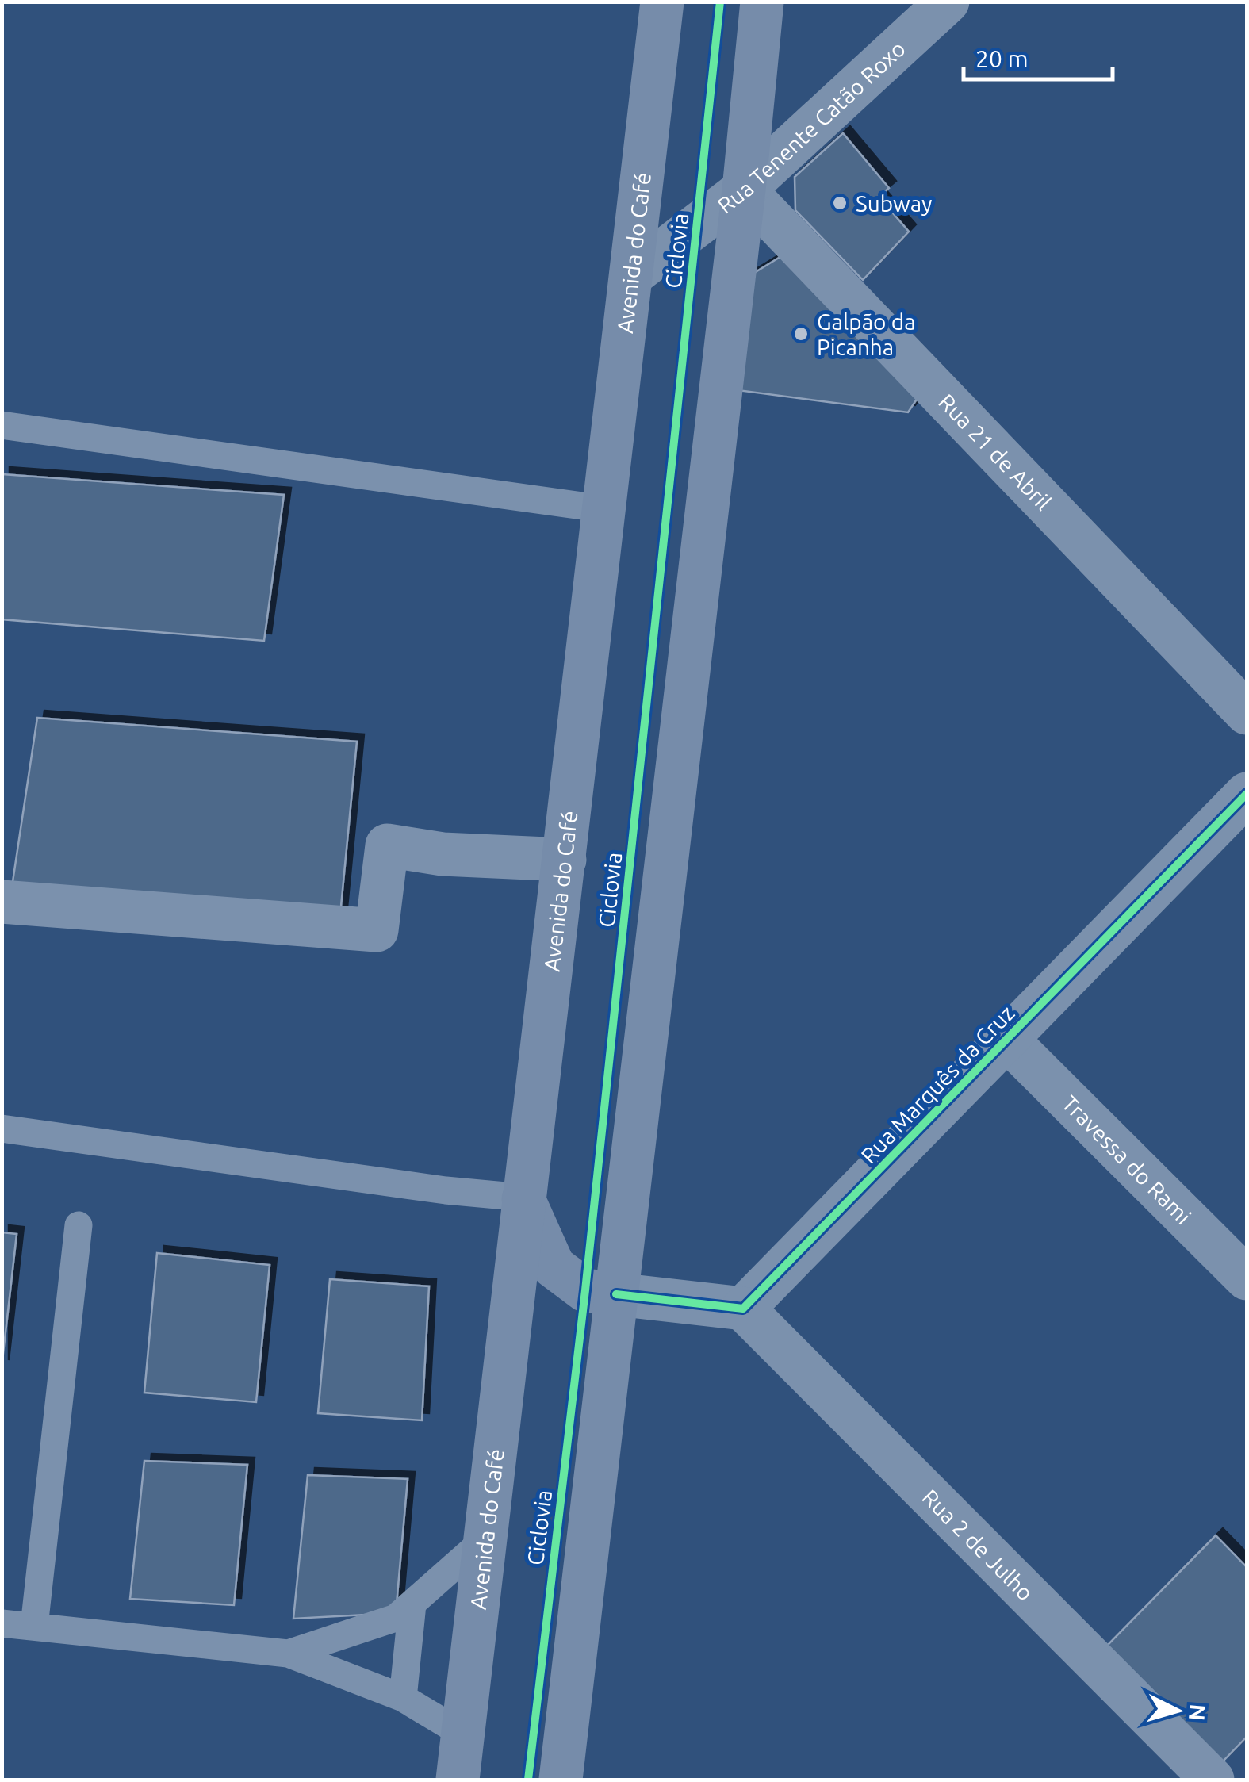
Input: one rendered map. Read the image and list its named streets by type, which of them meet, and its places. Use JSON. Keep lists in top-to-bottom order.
{
  "streets": {
    "main road": ["Avenida do Café"],
    "street": [
      "Rua Tenente Catão Roxo",
      "Rua 21 de Abril",
      "Rua Marquês da Cruz",
      "Travessa do Rami",
      "Rua 2 de Julho"
    ],
    "cycle path": ["Ciclovia"]
  },
  "crossings": [
    ["Rua Tenente Catão Roxo", "Avenida do Café"],
    ["Rua Tenente Catão Roxo", "Rua 21 de Abril"],
    ["Rua Marquês da Cruz", "Travessa do Rami"],
    ["Rua Marquês da Cruz", "Rua 2 de Julho"]
  ],
  "places": ["Subway", "Galpão da Picanha"],
  "scale_bar": "20 m",
  "north": "right"
}
